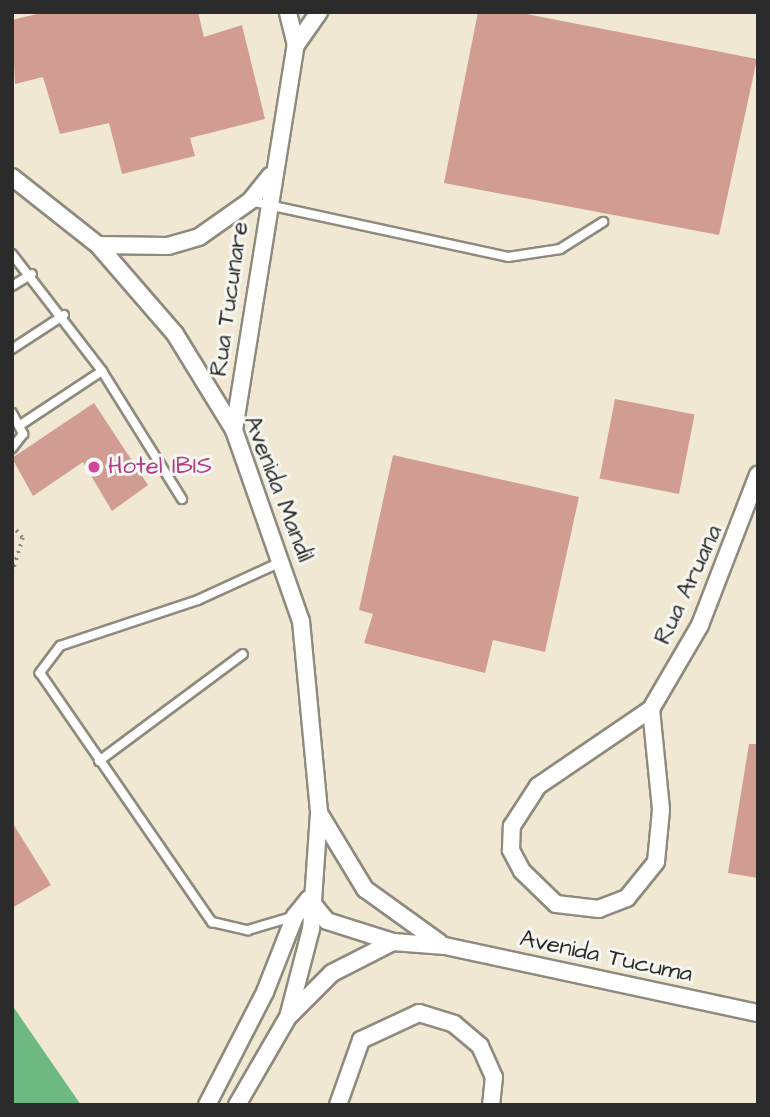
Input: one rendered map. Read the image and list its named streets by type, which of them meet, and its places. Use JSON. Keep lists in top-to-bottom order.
{
  "streets": {
    "street": [
      "Rua Tucunare",
      "Avenida Mandil",
      "Rua Aruana",
      "Avenida Tucuma"
    ]
  },
  "crossings": [
    ["Rua Tucunare", "Avenida Mandil"],
    ["Avenida Mandil", "Avenida Tucuma"]
  ],
  "places": ["Hotel IBIS"]
}
